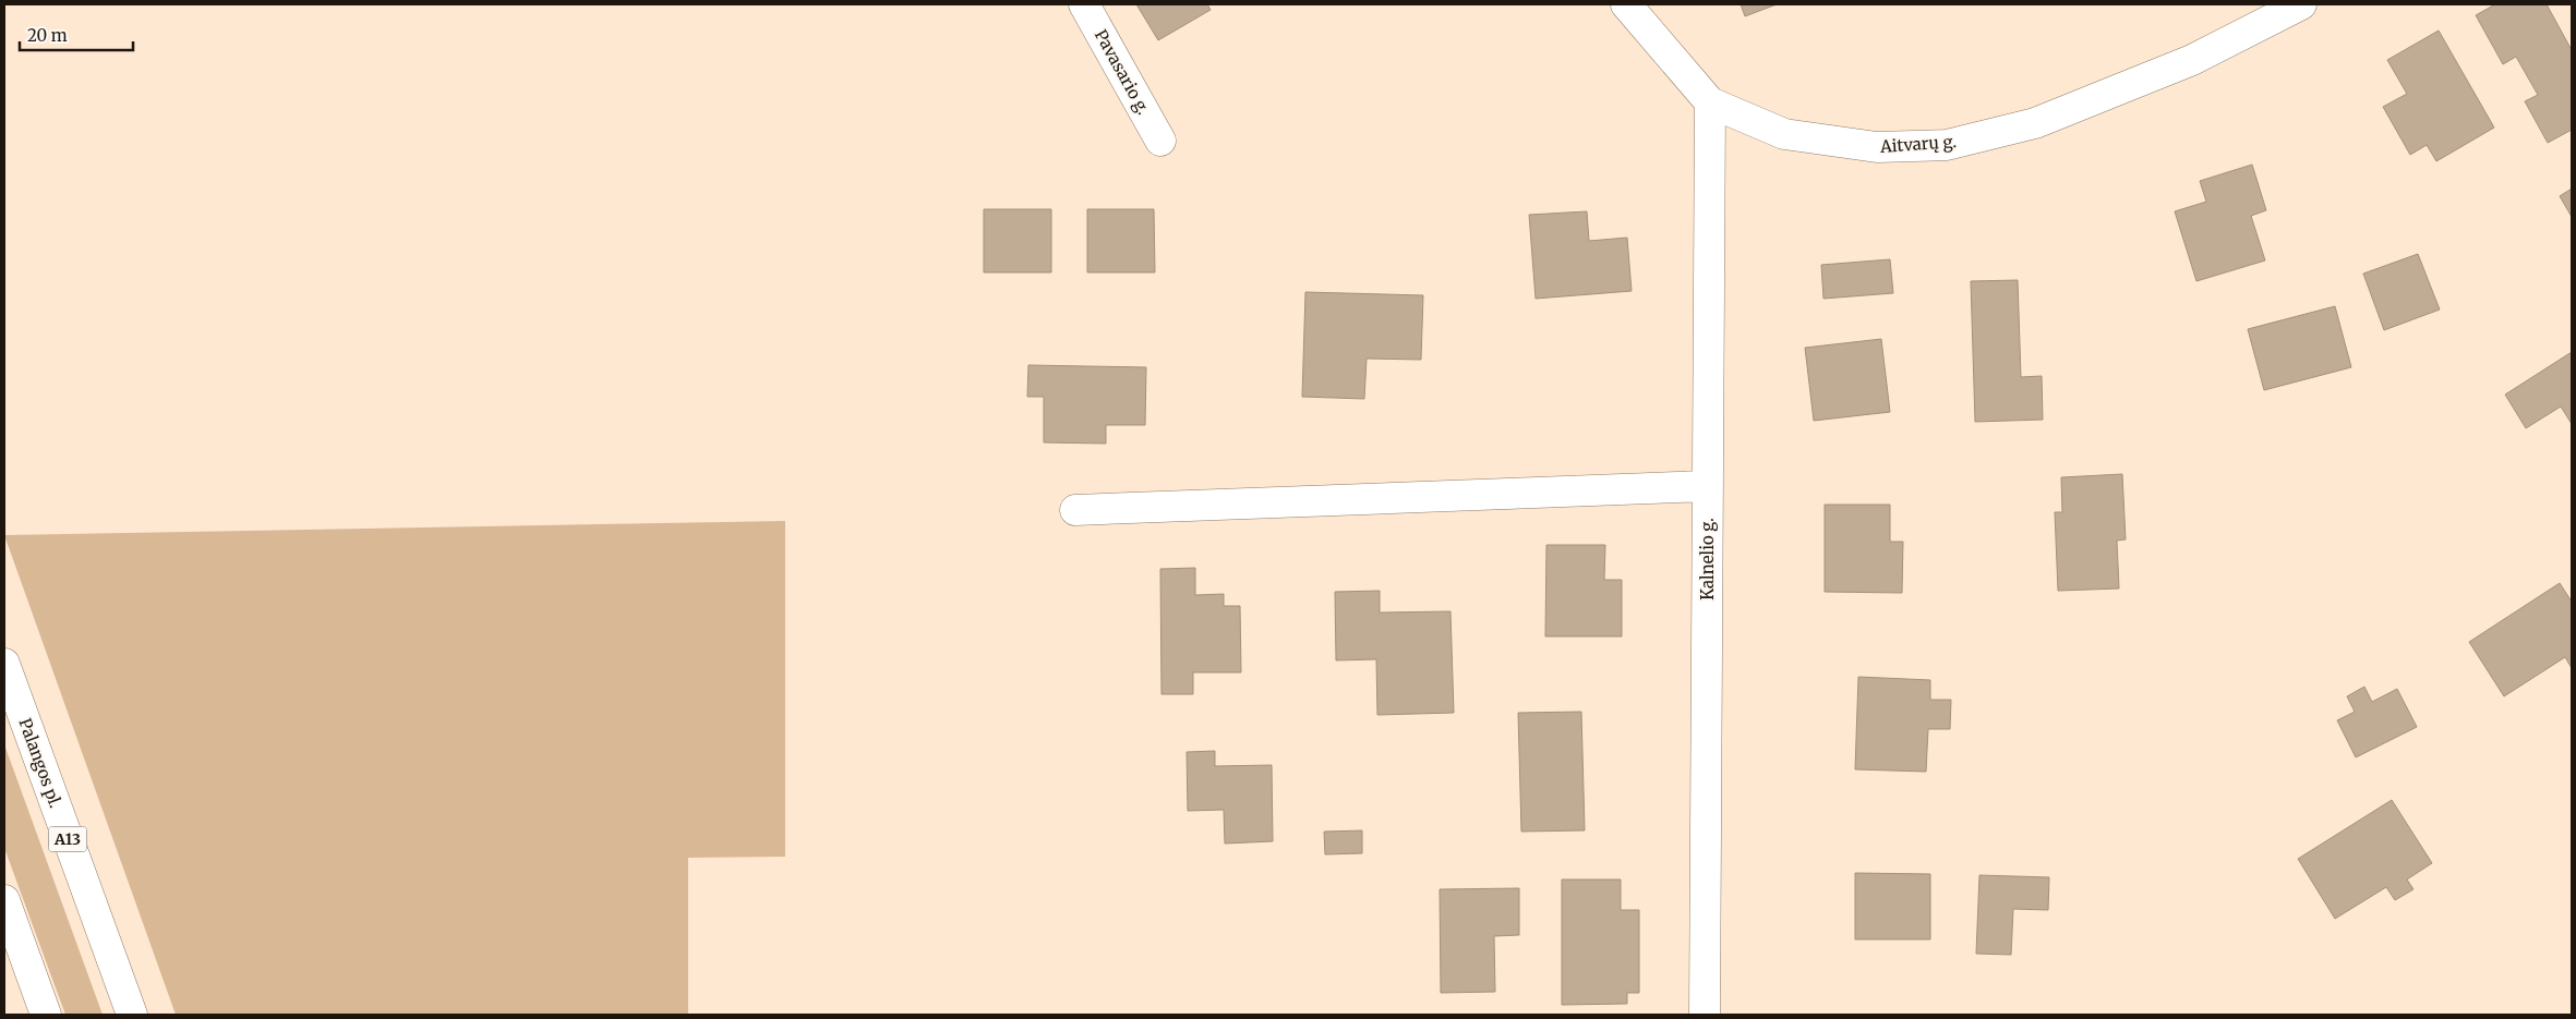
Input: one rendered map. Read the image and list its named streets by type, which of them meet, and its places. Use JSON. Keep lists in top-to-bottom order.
{
  "streets": {
    "main road": [
      "Pavasario g.",
      "Aitvarų g.",
      "Kalnelio g.",
      "Palangos pl.",
      "A13"
    ]
  },
  "crossings": [
    ["Aitvarų g.", "Kalnelio g."]
  ],
  "scale_bar": "20 m"
}
